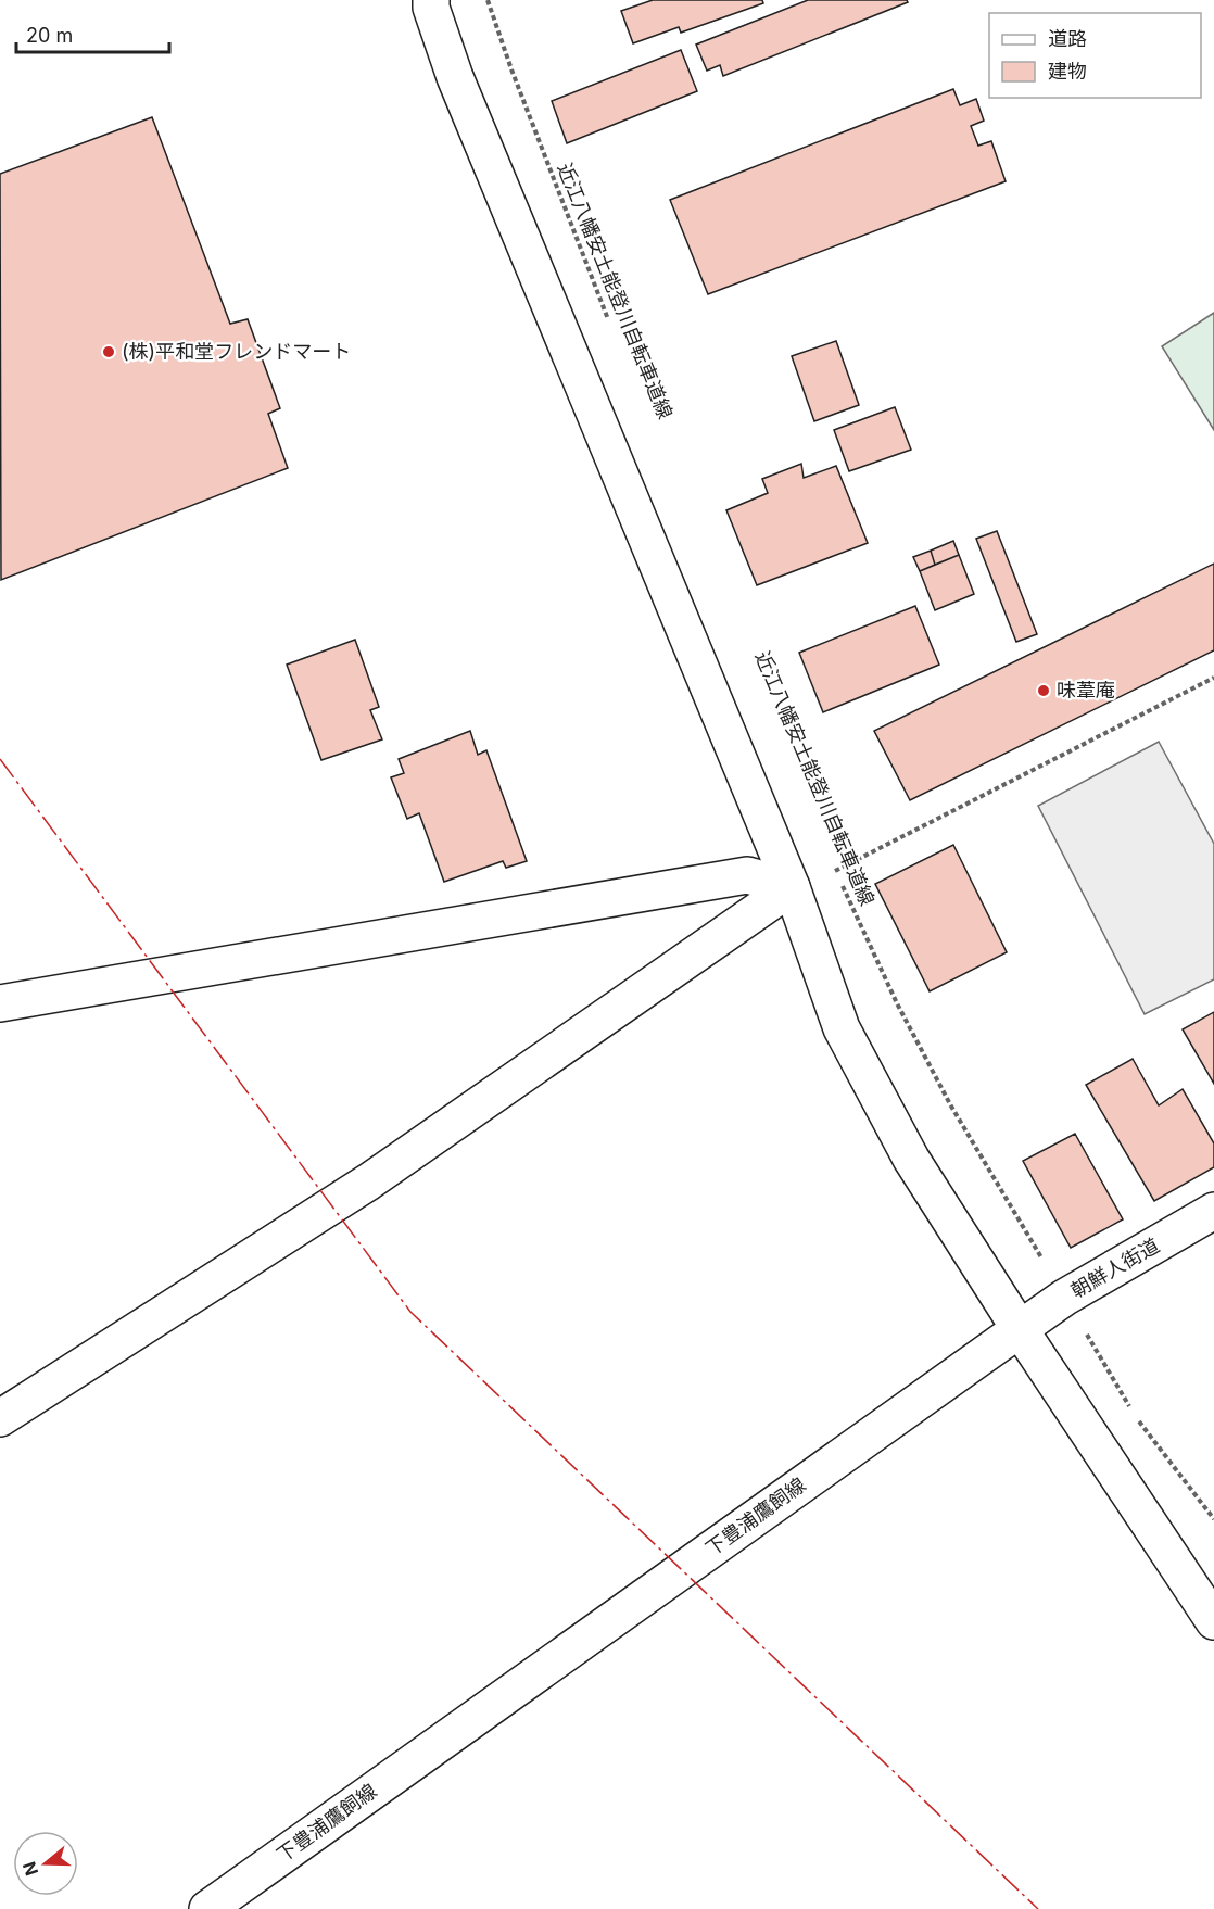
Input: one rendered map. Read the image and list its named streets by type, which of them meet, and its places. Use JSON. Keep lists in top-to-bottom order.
{
  "streets": {
    "main road": ["朝鮮人街道", "下豊浦鷹飼線"],
    "path": ["近江八幡安土能登川自転車道線"]
  },
  "crossings": [
    ["近江八幡安土能登川自転車道線", "朝鮮人街道"],
    ["朝鮮人街道", "下豊浦鷹飼線"]
  ],
  "places": ["(株)平和堂フレンドマート", "味葦庵"],
  "legend": ["道路", "建物"],
  "scale_bar": "20 m",
  "north": "left"
}
